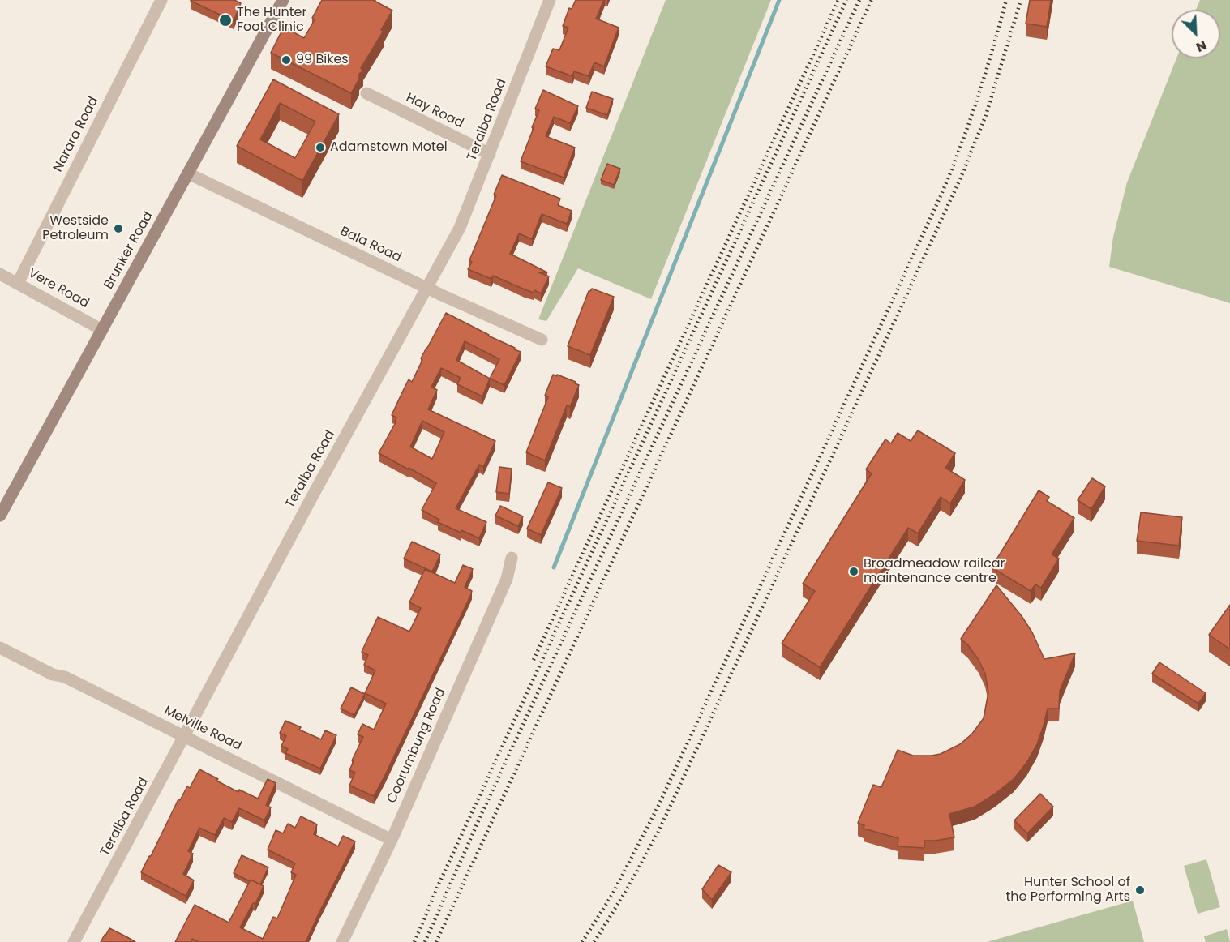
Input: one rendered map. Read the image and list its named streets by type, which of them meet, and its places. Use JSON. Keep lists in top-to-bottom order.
{
  "streets": {
    "main road": ["Brunker Road"],
    "street": [
      "Hay Road",
      "Teralba Road",
      "Narara Road",
      "Bala Road",
      "Vere Road",
      "Melville Road",
      "Coorumbung Road"
    ]
  },
  "crossings": [
    ["Hay Road", "Teralba Road"],
    ["Teralba Road", "Bala Road"],
    ["Teralba Road", "Melville Road"],
    ["Narara Road", "Vere Road"],
    ["Bala Road", "Brunker Road"],
    ["Brunker Road", "Vere Road"],
    ["Melville Road", "Coorumbung Road"]
  ],
  "places": [
    "The Hunter Foot Clinic",
    "99 Bikes",
    "Adamstown Motel",
    "Westside Petroleum",
    "Broadmeadow railcar maintenance centre",
    "Hunter School of the Performing Arts"
  ],
  "north": "bottom right"
}
